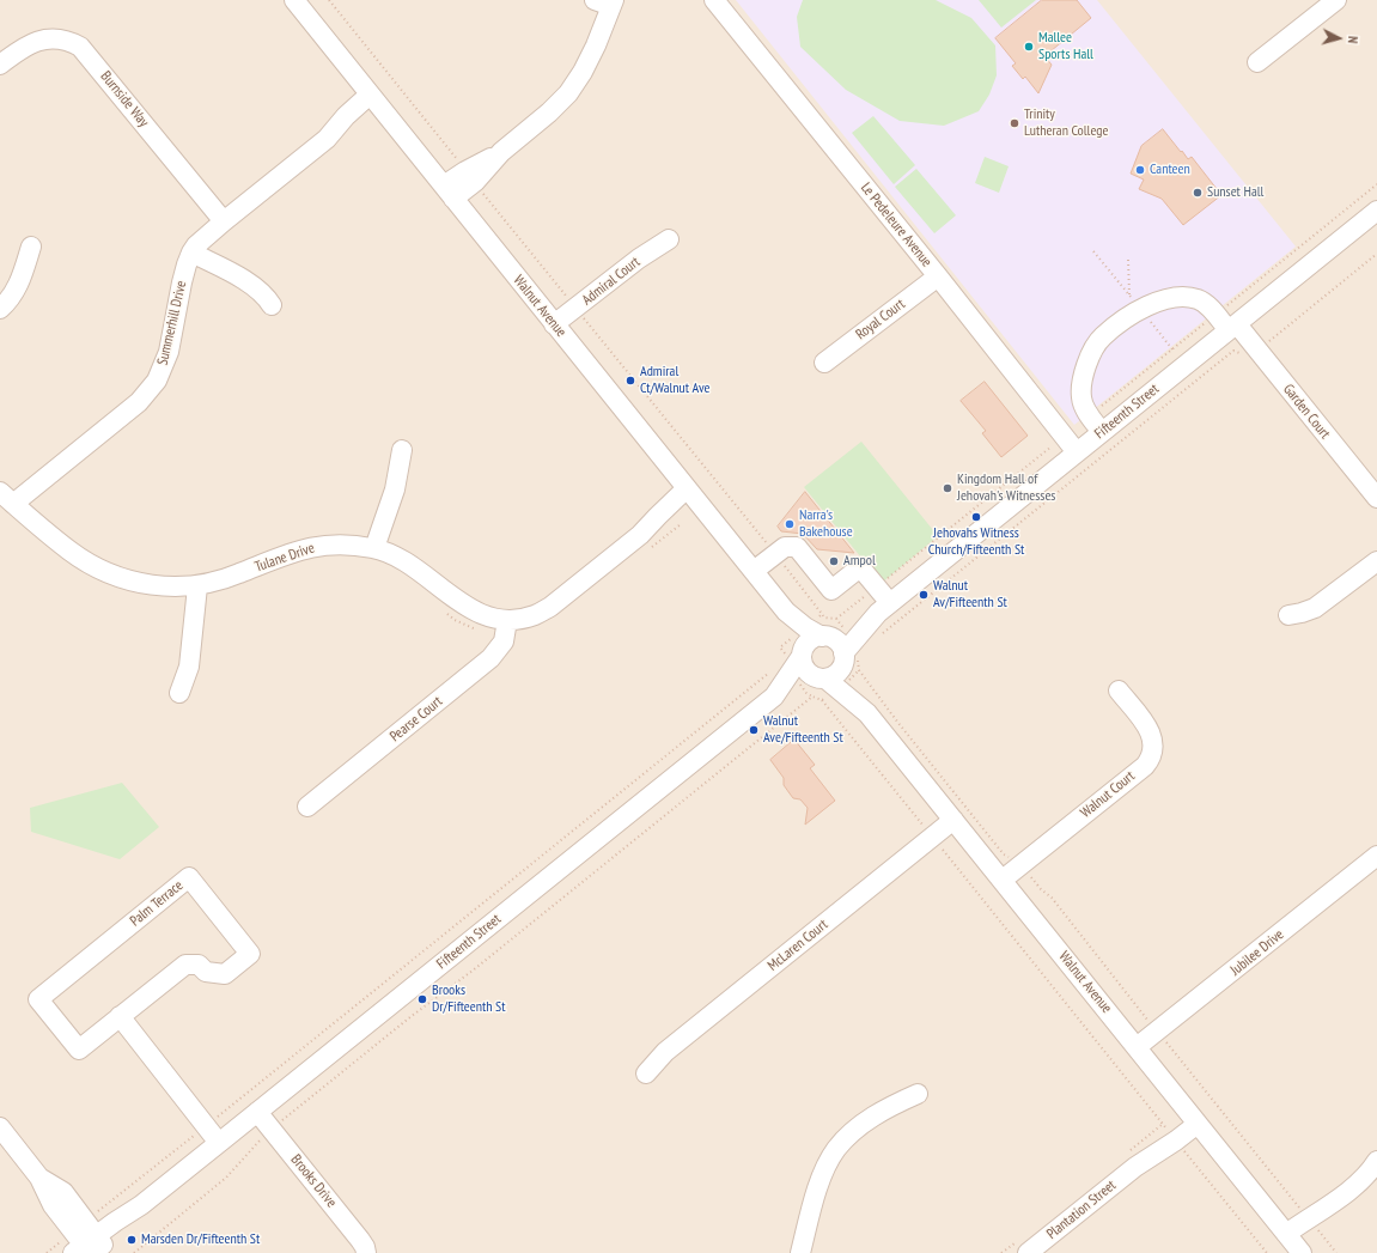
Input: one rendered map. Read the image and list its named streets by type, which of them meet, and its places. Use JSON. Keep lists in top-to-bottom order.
{
  "streets": {
    "street": [
      "Burnside Way",
      "Le Pedeleure Avenue",
      "Admiral Court",
      "Walnut Avenue",
      "Royal Court",
      "Summerhill Drive",
      "Fifteenth Street",
      "Garden Court",
      "Tulane Drive",
      "Pearse Court",
      "Walnut Court",
      "Palm Terrace",
      "McLaren Court",
      "Jubilee Drive",
      "Brooks Drive",
      "Plantation Street"
    ]
  },
  "crossings": [
    ["Burnside Way", "Summerhill Drive"],
    ["Le Pedeleure Avenue", "Royal Court"],
    ["Le Pedeleure Avenue", "Fifteenth Street"],
    ["Admiral Court", "Walnut Avenue"],
    ["Walnut Avenue", "Summerhill Drive"],
    ["Walnut Avenue", "Fifteenth Street"],
    ["Walnut Avenue", "Tulane Drive"],
    ["Walnut Avenue", "Walnut Court"],
    ["Walnut Avenue", "McLaren Court"],
    ["Walnut Avenue", "Jubilee Drive"],
    ["Walnut Avenue", "Plantation Street"],
    ["Summerhill Drive", "Tulane Drive"],
    ["Fifteenth Street", "Garden Court"],
    ["Fifteenth Street", "Brooks Drive"],
    ["Tulane Drive", "Pearse Court"]
  ],
  "places": [
    "Mallee Sports Hall",
    "Trinity Lutheran College",
    "Canteen",
    "Sunset Hall",
    "Admiral Ct/Walnut Ave",
    "Kingdom Hall of Jehovah's Witnesses",
    "Jehovahs Witness Church/Fifteenth St",
    "Narra's Bakehouse",
    "Ampol",
    "Walnut Av/Fifteenth St",
    "Walnut Ave/Fifteenth St",
    "Brooks Dr/Fifteenth St",
    "Marsden Dr/Fifteenth St"
  ],
  "north": "right"
}
